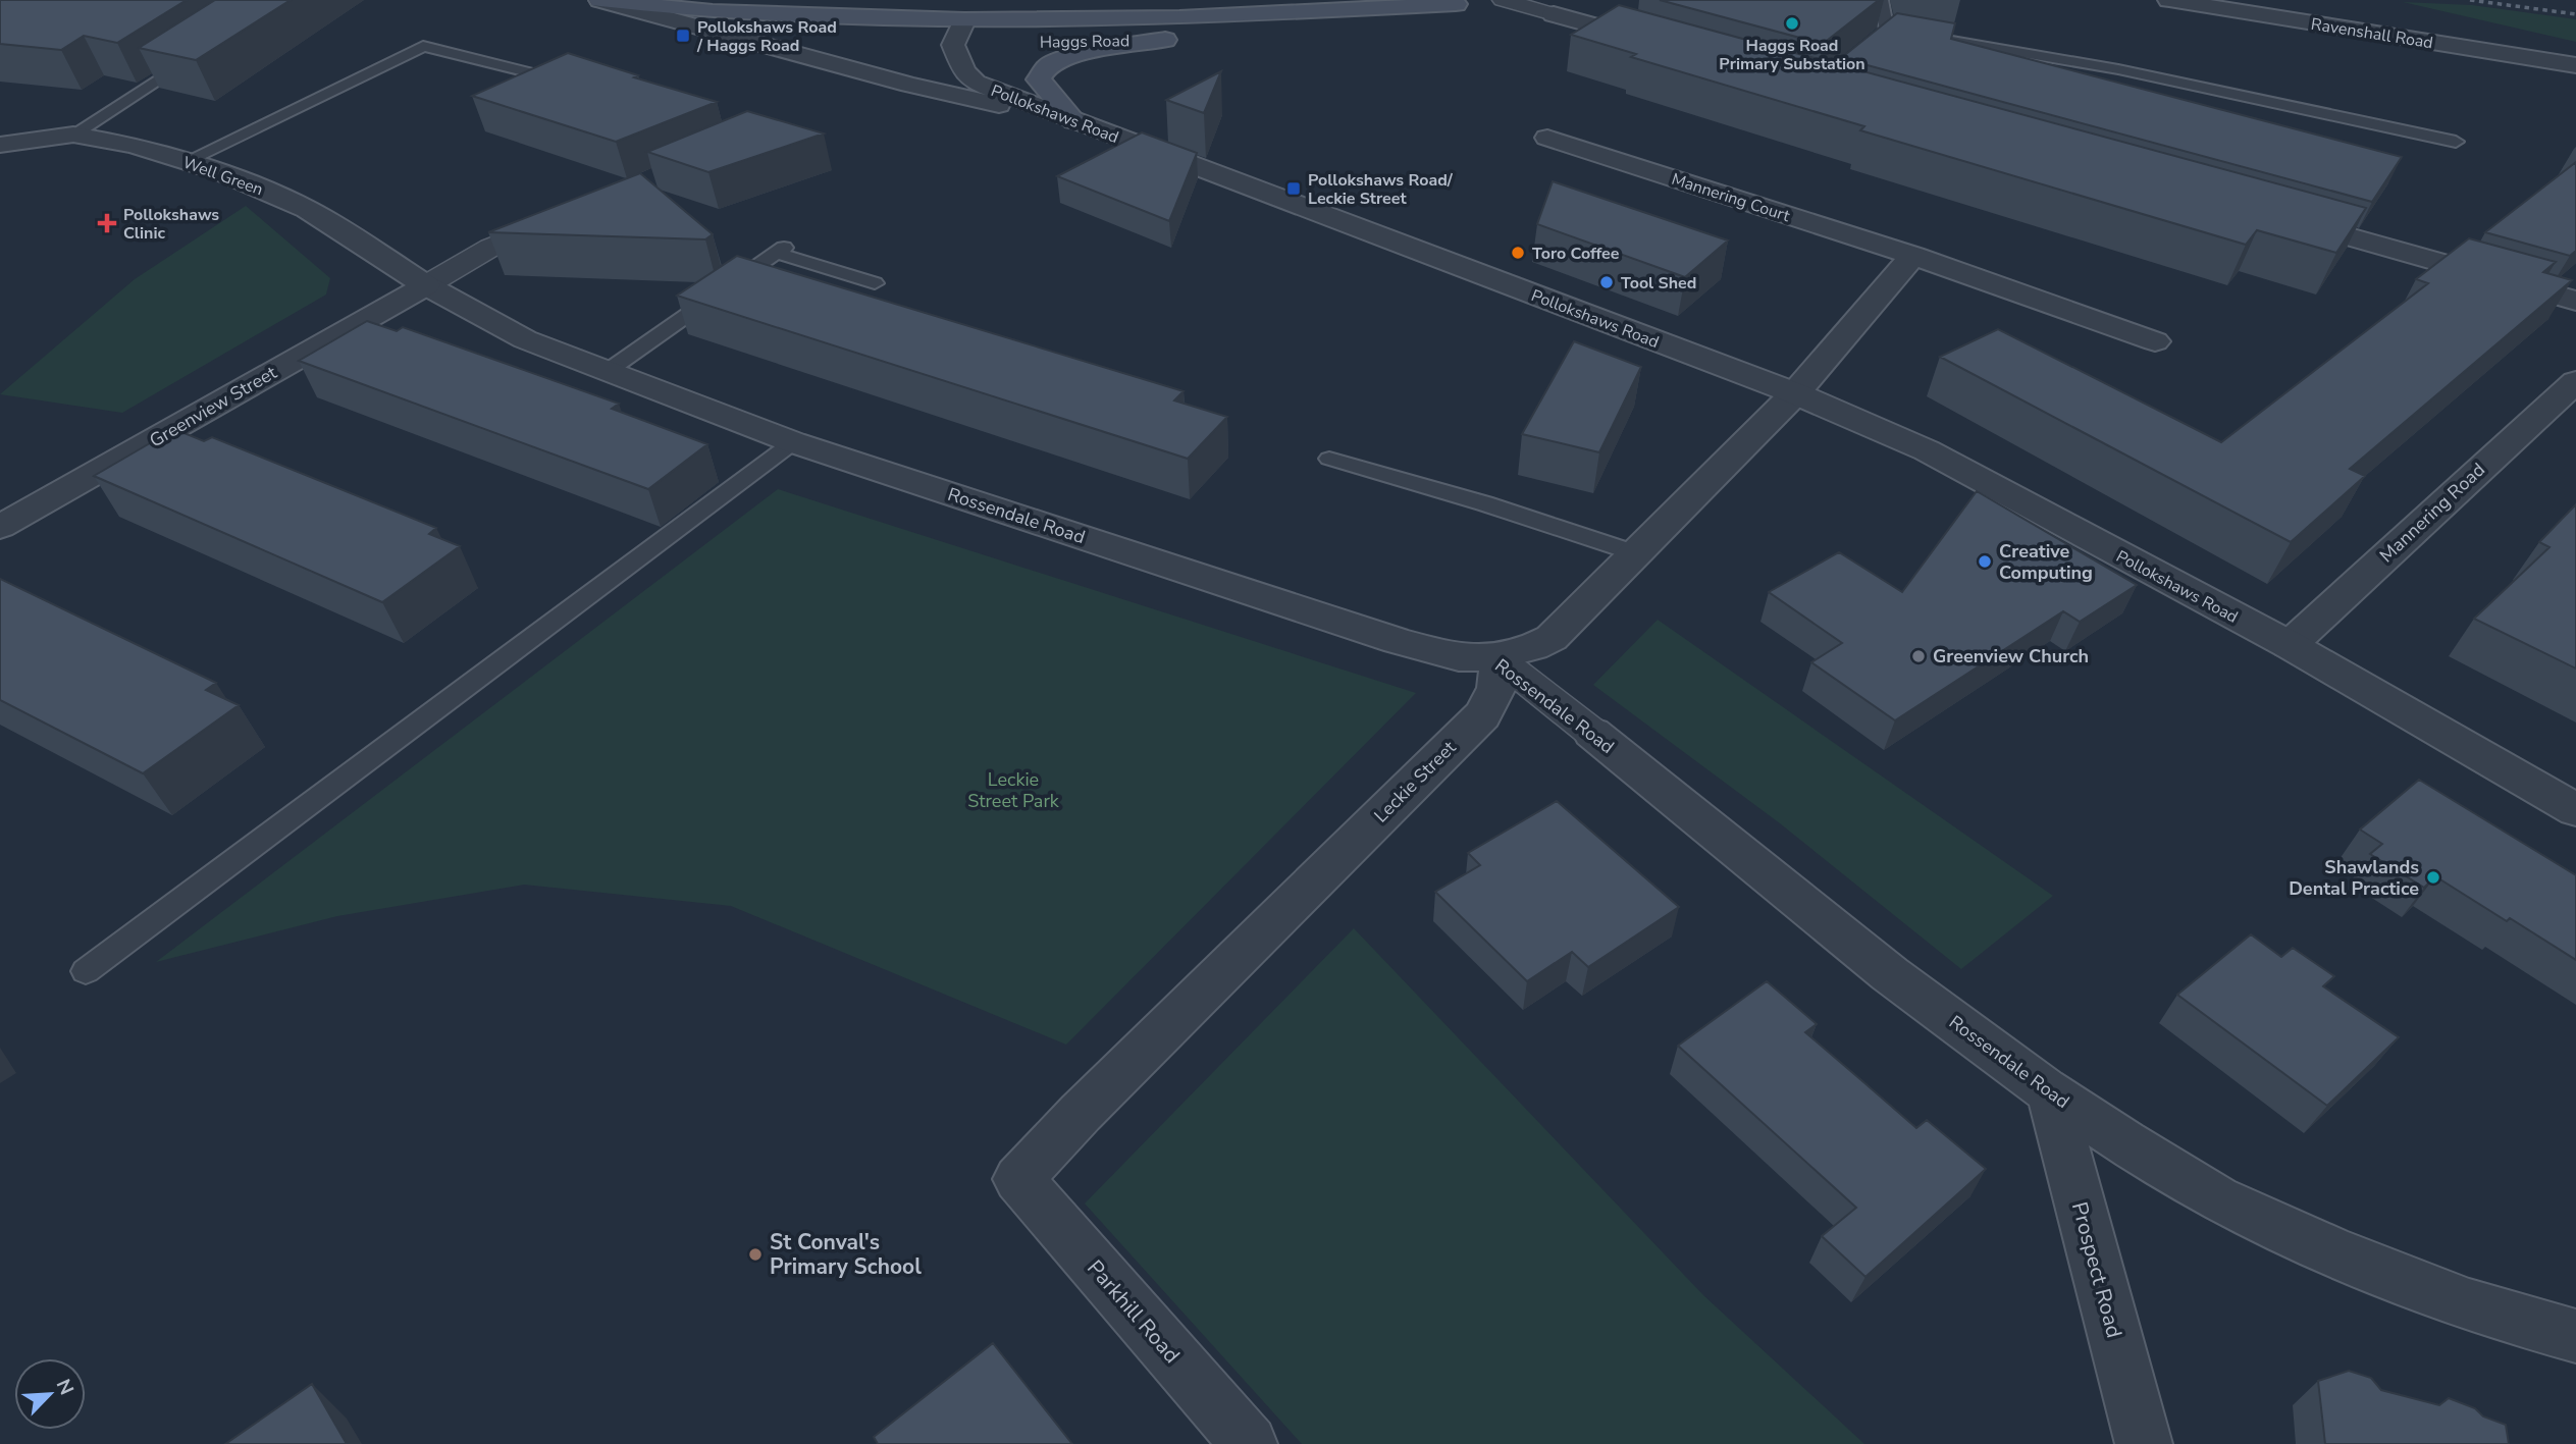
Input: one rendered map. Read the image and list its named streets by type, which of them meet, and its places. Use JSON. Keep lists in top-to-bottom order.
{
  "streets": {
    "main road": ["Haggs Road"],
    "street": [
      "Ravenshall Road",
      "Pollokshaws Road",
      "Well Green",
      "Mannering Court",
      "Greenview Street",
      "Mannering Road",
      "Rossendale Road",
      "Leckie Street",
      "Prospect Road",
      "Parkhill Road"
    ]
  },
  "crossings": [
    ["Pollokshaws Road", "Mannering Road"],
    ["Well Green", "Greenview Street"],
    ["Well Green", "Rossendale Road"],
    ["Greenview Street", "Rossendale Road"],
    ["Rossendale Road", "Leckie Street"],
    ["Rossendale Road", "Prospect Road"],
    ["Leckie Street", "Parkhill Road"]
  ],
  "parks": ["Leckie Street Park"],
  "places": {
    "other": [
      "Haggs Road Primary Substation",
      "Toro Coffee",
      "Tool Shed",
      "Creative Computing",
      "Greenview Church",
      "Shawlands Dental Practice",
      "St Conval's Primary School"
    ],
    "transit": ["Pollokshaws Road / Haggs Road", "Pollokshaws Road/ Leckie Street"],
    "health": ["Pollokshaws Clinic"]
  },
  "north": "top right"
}
